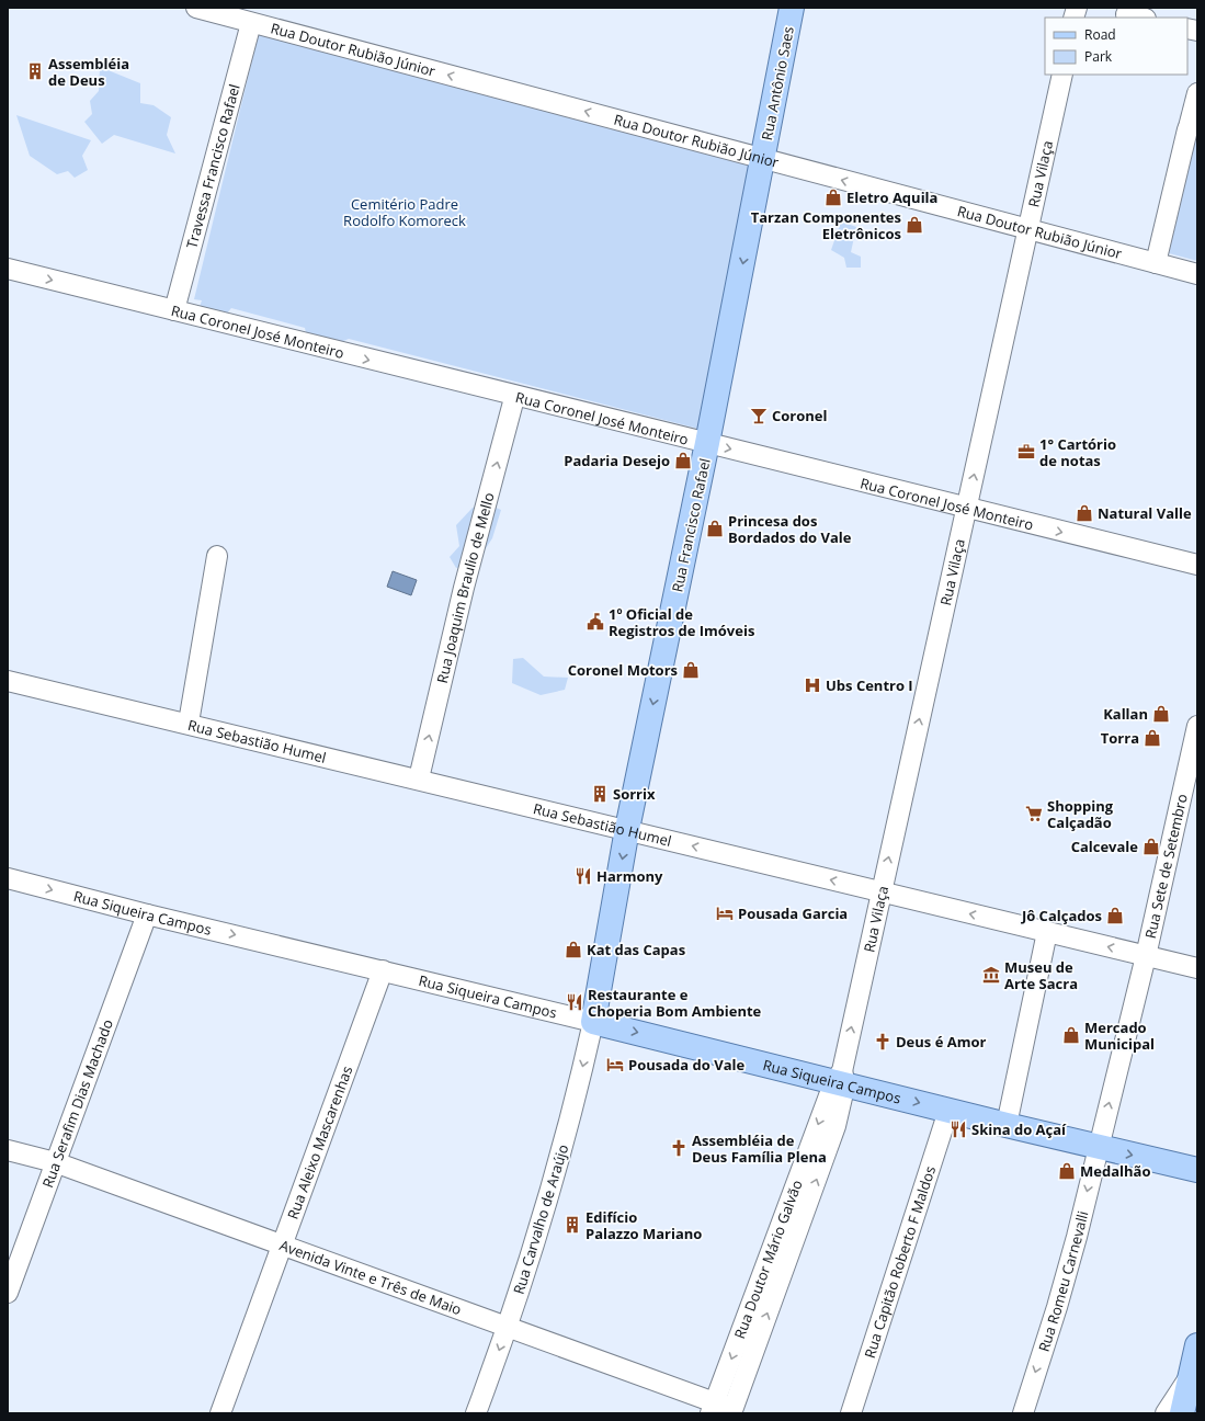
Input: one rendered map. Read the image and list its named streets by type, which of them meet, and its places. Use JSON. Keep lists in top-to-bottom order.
{
  "streets": {
    "main road": ["Rua Antônio Saes", "Rua Francisco Rafael", "Rua Siqueira Campos"],
    "street": [
      "Rua Doutor Rubião Júnior",
      "Travessa Francisco Rafael",
      "Rua Vilaça",
      "Rua Coronel José Monteiro",
      "Rua Joaquim Braulio de Mello",
      "Rua Sebastião Humel",
      "Rua Sete de Setembro",
      "Rua Serafim Dias Machado",
      "Rua Aleixo Mascarenhas",
      "Rua Carvalho de Araújo",
      "Rua Doutor Mário Galvão",
      "Rua Capitão Roberto F Maldos",
      "Avenida Vinte e Três de Maio",
      "Rua Romeu Carnevalli"
    ]
  },
  "crossings": [
    ["Rua Doutor Rubião Júnior", "Rua Antônio Saes"],
    ["Rua Doutor Rubião Júnior", "Travessa Francisco Rafael"],
    ["Rua Doutor Rubião Júnior", "Rua Vilaça"],
    ["Rua Doutor Rubião Júnior", "Rua Francisco Rafael"],
    ["Rua Antônio Saes", "Rua Francisco Rafael"],
    ["Travessa Francisco Rafael", "Rua Coronel José Monteiro"],
    ["Rua Vilaça", "Rua Coronel José Monteiro"],
    ["Rua Vilaça", "Rua Sebastião Humel"],
    ["Rua Vilaça", "Rua Siqueira Campos"],
    ["Rua Vilaça", "Rua Doutor Mário Galvão"],
    ["Rua Coronel José Monteiro", "Rua Francisco Rafael"],
    ["Rua Coronel José Monteiro", "Rua Joaquim Braulio de Mello"],
    ["Rua Francisco Rafael", "Rua Sebastião Humel"],
    ["Rua Francisco Rafael", "Rua Siqueira Campos"],
    ["Rua Francisco Rafael", "Rua Carvalho de Araújo"],
    ["Rua Joaquim Braulio de Mello", "Rua Sebastião Humel"],
    ["Rua Sebastião Humel", "Rua Sete de Setembro"],
    ["Rua Sete de Setembro", "Rua Siqueira Campos"],
    ["Rua Sete de Setembro", "Rua Romeu Carnevalli"],
    ["Rua Siqueira Campos", "Rua Serafim Dias Machado"],
    ["Rua Siqueira Campos", "Rua Aleixo Mascarenhas"],
    ["Rua Siqueira Campos", "Rua Carvalho de Araújo"],
    ["Rua Siqueira Campos", "Rua Doutor Mário Galvão"],
    ["Rua Siqueira Campos", "Rua Capitão Roberto F Maldos"],
    ["Rua Siqueira Campos", "Rua Romeu Carnevalli"],
    ["Rua Serafim Dias Machado", "Avenida Vinte e Três de Maio"],
    ["Rua Aleixo Mascarenhas", "Avenida Vinte e Três de Maio"],
    ["Rua Carvalho de Araújo", "Avenida Vinte e Três de Maio"],
    ["Rua Doutor Mário Galvão", "Avenida Vinte e Três de Maio"]
  ],
  "one_way": [
    "Rua Doutor Rubião Júnior",
    "Rua Vilaça",
    "Rua Coronel José Monteiro",
    "Rua Francisco Rafael",
    "Rua Joaquim Braulio de Mello",
    "Rua Sebastião Humel",
    "Rua Siqueira Campos",
    "Rua Carvalho de Araújo",
    "Rua Romeu Carnevalli"
  ],
  "parks": ["Cemitério Padre Rodolfo Komoreck"],
  "places": {
    "building": ["Assembléia de Deus", "Sorrix", "Edifício Palazzo Mariano"],
    "shop": [
      "Eletro Aquila",
      "Tarzan Componentes Eletrônicos",
      "Padaria Desejo",
      "Natural Valle",
      "Princesa dos Bordados do Vale",
      "Coronel Motors",
      "Kallan",
      "Torra",
      "Calcevale",
      "Jô Calçados",
      "Kat das Capas",
      "Mercado Municipal",
      "Medalhão"
    ],
    "bar": ["Coronel"],
    "office": ["1° Cartório de notas"],
    "public building": ["1º Oficial de Registros de Imóveis"],
    "hospital": ["Ubs Centro I"],
    "supermarket": ["Shopping Calçadão"],
    "restaurant": ["Harmony", "Restaurante e Choperia Bom Ambiente", "Skina do Açaí"],
    "hotel": ["Pousada Garcia", "Pousada do Vale"],
    "museum": ["Museu de Arte Sacra"],
    "church": ["Deus é Amor", "Assembléia de Deus Família Plena"]
  },
  "legend": ["Road", "Park"]
}
